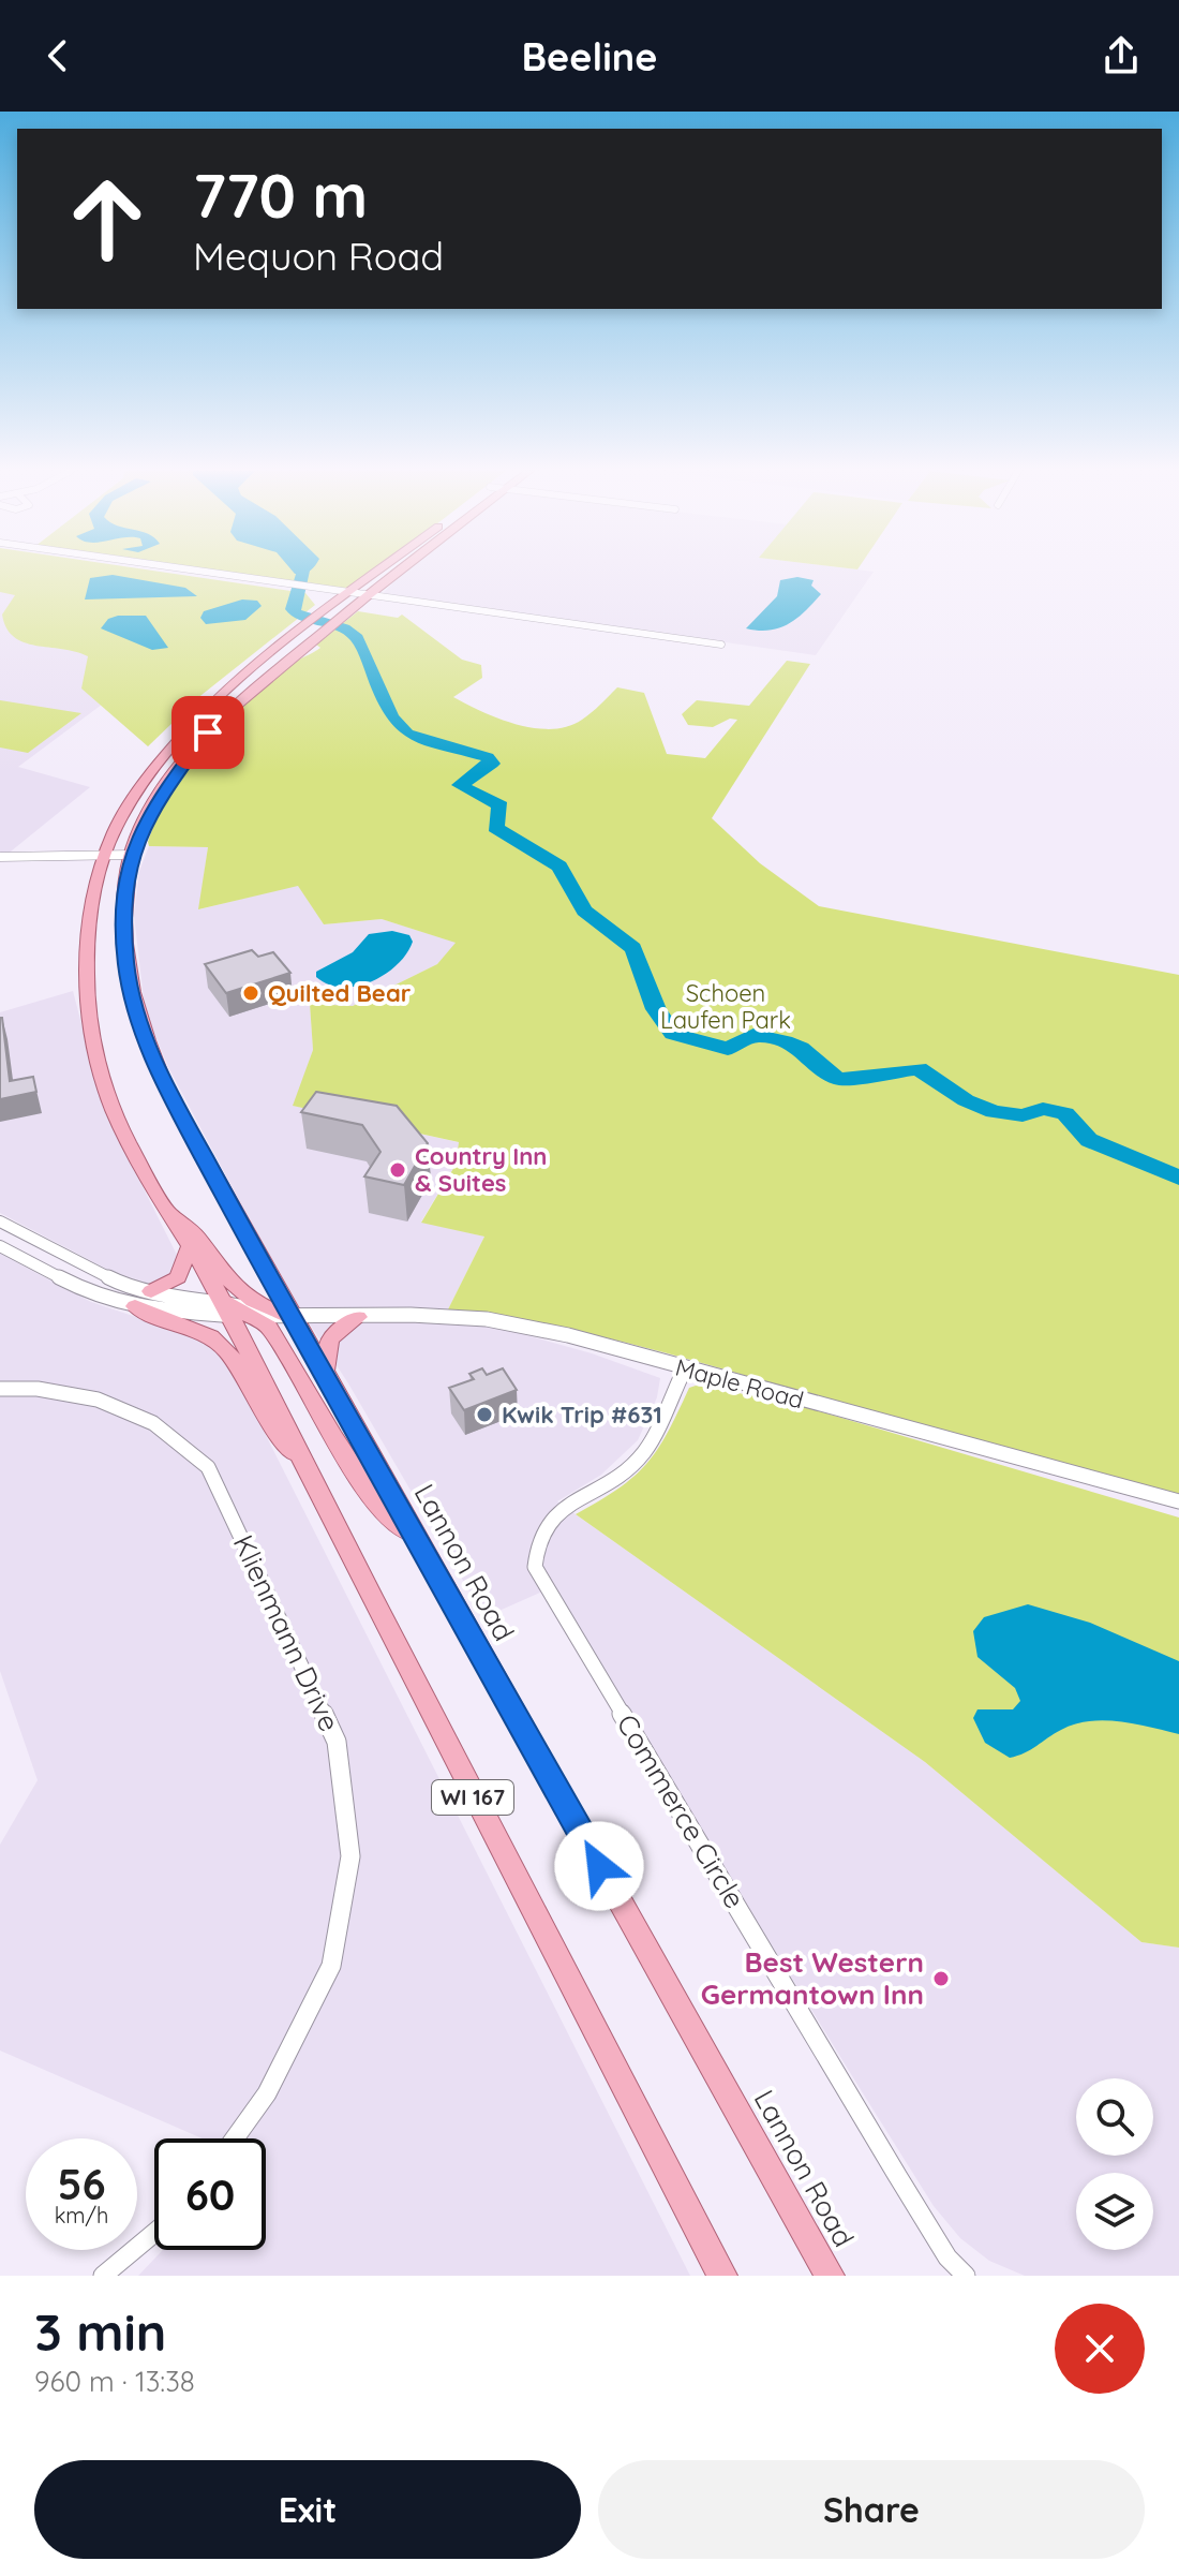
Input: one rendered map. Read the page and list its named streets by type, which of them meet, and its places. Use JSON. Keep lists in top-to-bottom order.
{
  "streets": {
    "main road": ["Lannon Road", "WI 167"],
    "street": ["Maple Road", "Klienmann Drive", "Commerce Circle"]
  },
  "crossings": [
    ["Maple Road", "Lannon Road"],
    ["Maple Road", "WI 167"],
    ["Maple Road", "Commerce Circle"],
    ["Lannon Road", "WI 167"]
  ],
  "parks": ["Schoen Laufen Park"],
  "places": [
    "Quilted Bear",
    "Country Inn & Suites",
    "Kwik Trip #631",
    "Best Western Germantown Inn"
  ],
  "page": {
    "header": "Beeline",
    "turn": ["770 m", "Mequon Road"],
    "speed": "56 km/h",
    "limit": "60",
    "heading": ["3 min", "960 m · 13:38"],
    "buttons": ["Exit", "Share"]
  }
}
